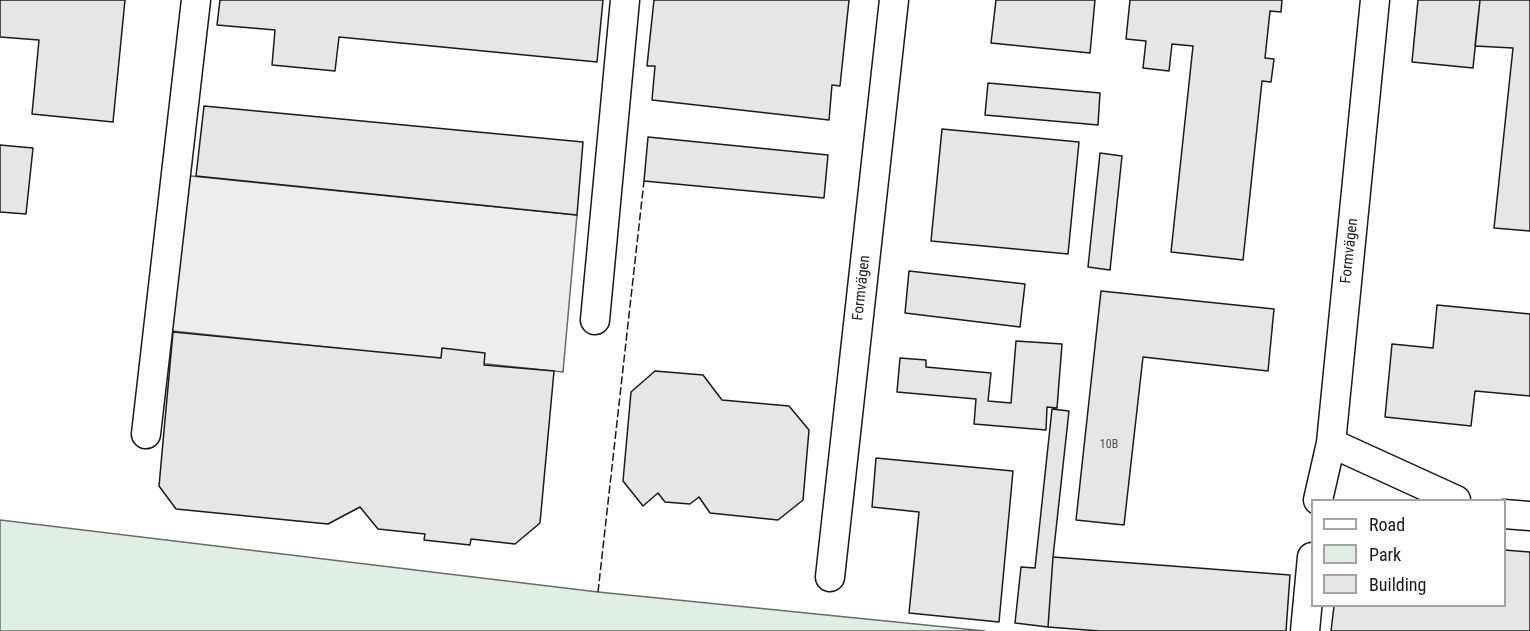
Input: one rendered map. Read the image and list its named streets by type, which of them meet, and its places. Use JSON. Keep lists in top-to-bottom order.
{
  "streets": {
    "street": ["Formvägen"]
  },
  "house_numbers": ["10B"],
  "legend": ["Road", "Park", "Building"]
}
